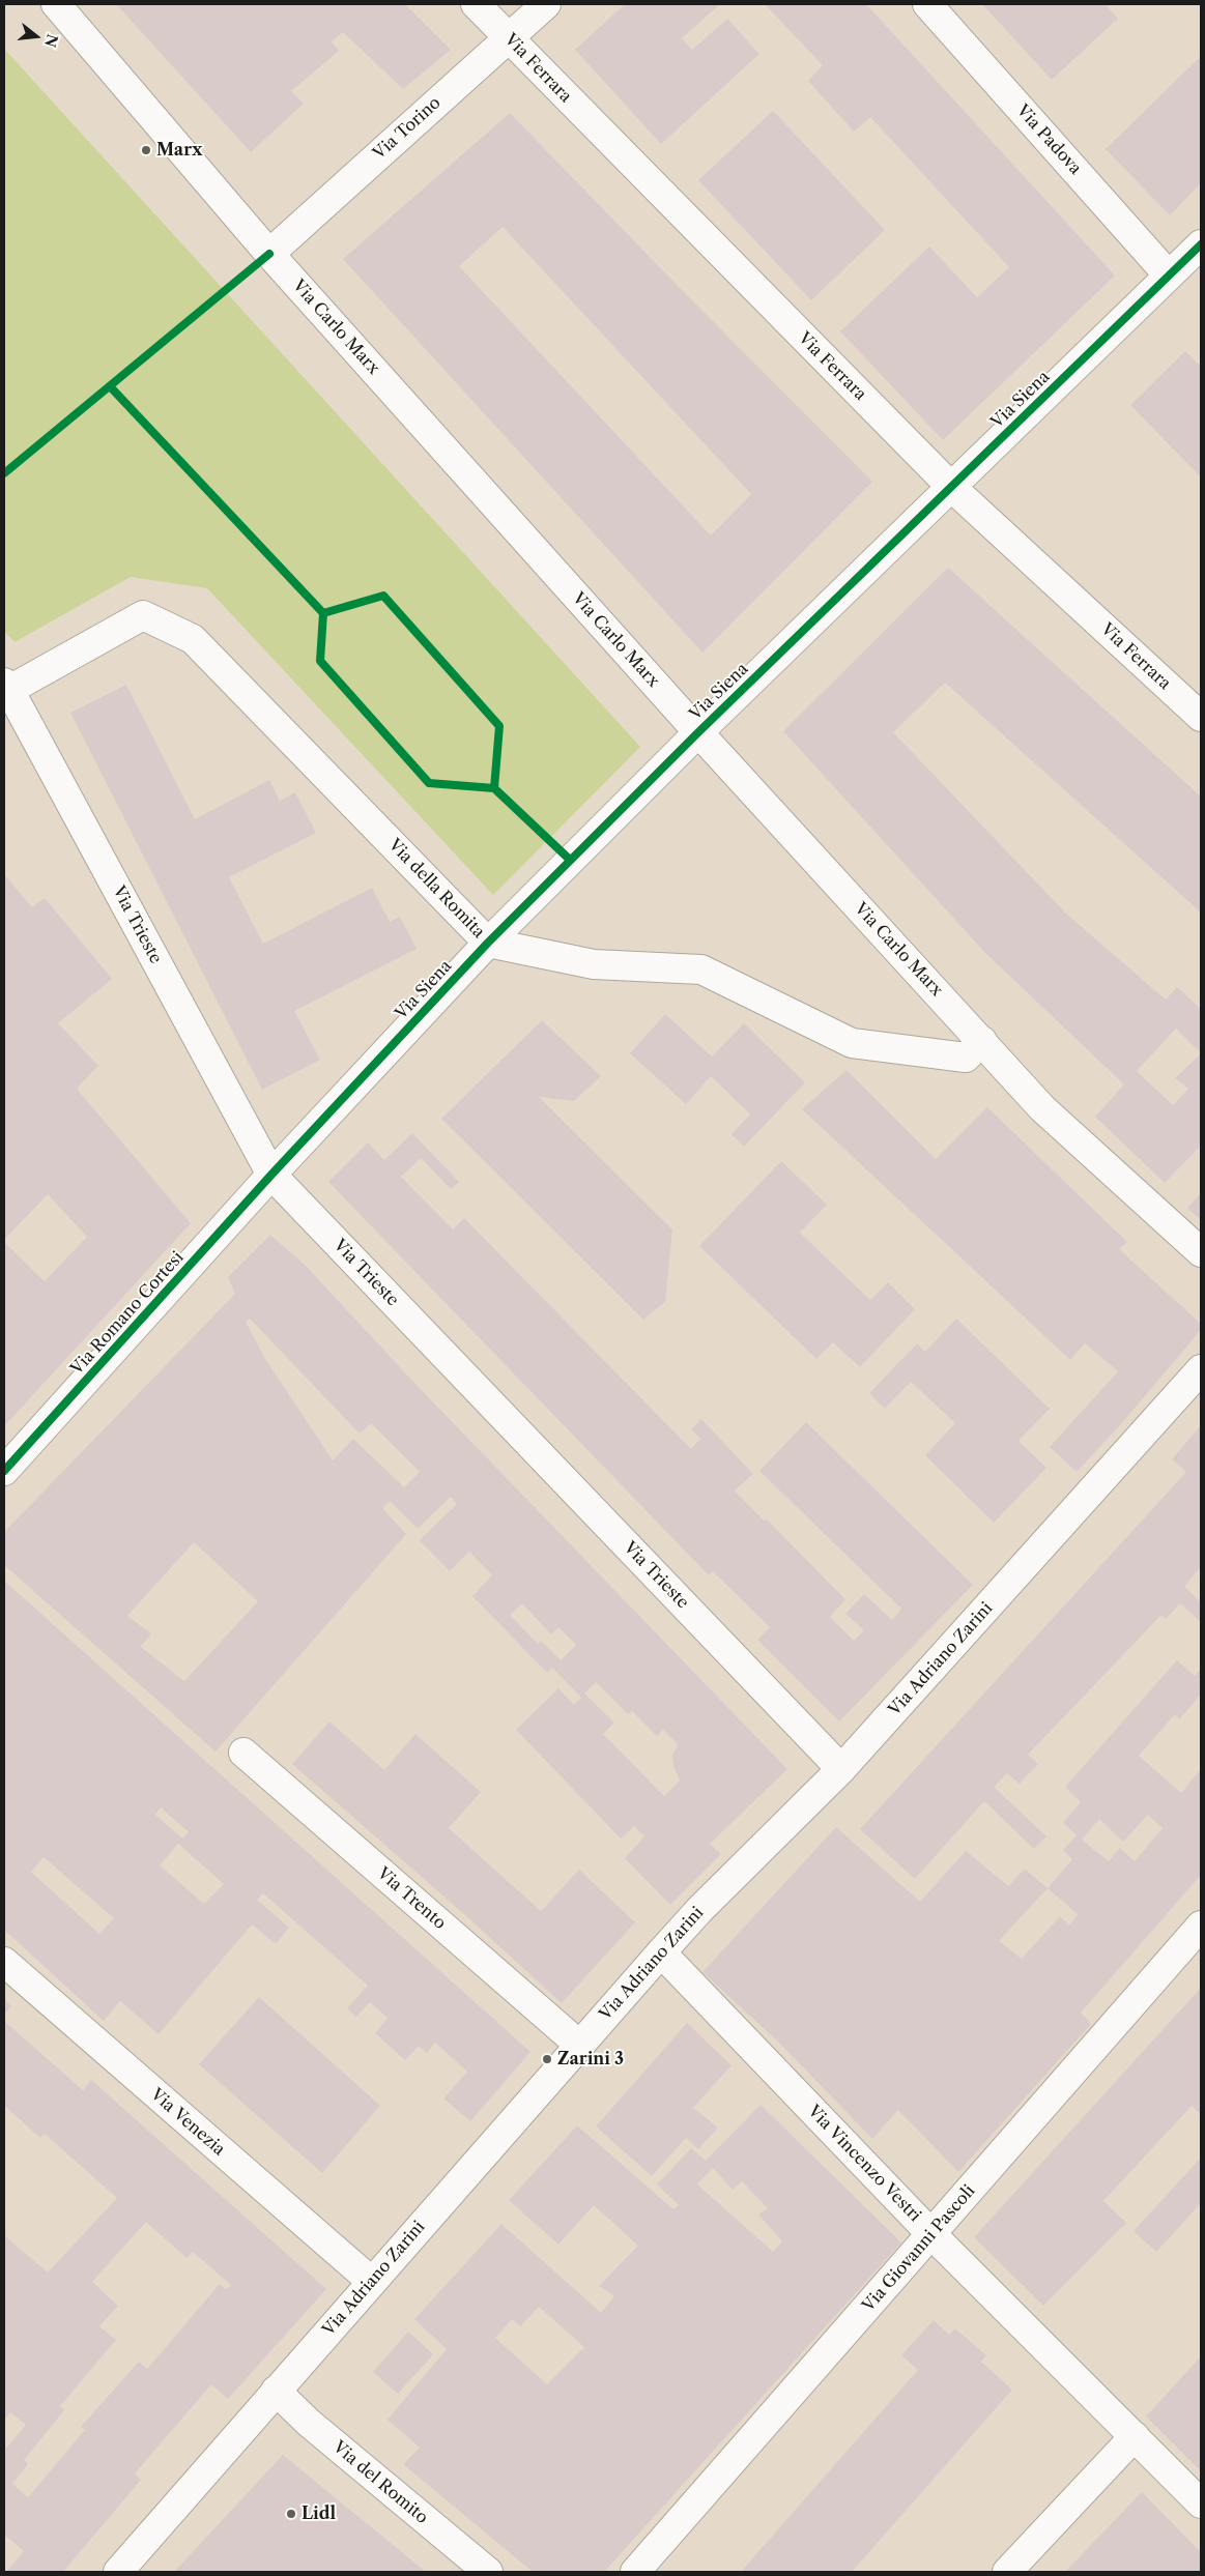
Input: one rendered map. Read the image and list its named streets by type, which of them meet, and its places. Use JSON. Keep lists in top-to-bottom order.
{
  "streets": {
    "street": [
      "Via Ferrara",
      "Via Torino",
      "Via Padova",
      "Via Carlo Marx",
      "Via Siena",
      "Via della Romita",
      "Via Trieste",
      "Via Romano Cortesi",
      "Via Adriano Zarini",
      "Via Trento",
      "Via Venezia",
      "Via Vincenzo Vestri",
      "Via Giovanni Pascoli",
      "Via del Romito"
    ]
  },
  "crossings": [
    ["Via Ferrara", "Via Torino"],
    ["Via Ferrara", "Via Siena"],
    ["Via Torino", "Via Carlo Marx"],
    ["Via Padova", "Via Siena"],
    ["Via Carlo Marx", "Via Siena"],
    ["Via Carlo Marx", "Via della Romita"],
    ["Via Siena", "Via della Romita"],
    ["Via Siena", "Via Trieste"],
    ["Via Siena", "Via Romano Cortesi"],
    ["Via della Romita", "Via Trieste"],
    ["Via Trieste", "Via Romano Cortesi"],
    ["Via Trieste", "Via Adriano Zarini"],
    ["Via Adriano Zarini", "Via Trento"],
    ["Via Adriano Zarini", "Via Venezia"],
    ["Via Adriano Zarini", "Via Vincenzo Vestri"],
    ["Via Adriano Zarini", "Via del Romito"],
    ["Via Vincenzo Vestri", "Via Giovanni Pascoli"]
  ],
  "places": ["Marx", "Zarini 3", "Lidl"],
  "north": "right"
}
